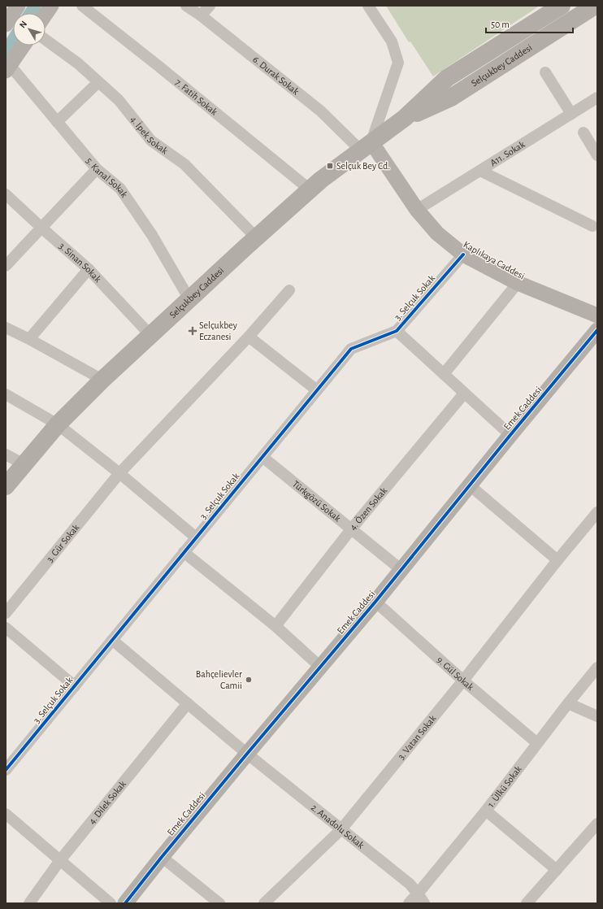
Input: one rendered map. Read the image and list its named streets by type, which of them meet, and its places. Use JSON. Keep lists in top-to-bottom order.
{
  "streets": {
    "main road": ["Selçukbey Caddesi"],
    "street": [
      "6. Durak Sokak",
      "7. Fatih Sokak",
      "4. İpek Sokak",
      "A11. Sokak",
      "5. Kanal Sokak",
      "Kaplıkaya Caddesi",
      "3. Sinan Sokak",
      "3. Selçuk Sokak",
      "Emek Caddesi",
      "Türkgözü Sokak",
      "4. Özen Sokak",
      "3. Gür Sokak",
      "9. Gül Sokak",
      "3. Vatan Sokak",
      "1. Ülkü Sokak",
      "4. Dilek Sokak",
      "2. Anadolu Sokak"
    ]
  },
  "crossings": [
    ["Selçukbey Caddesi", "6. Durak Sokak"],
    ["Selçukbey Caddesi", "7. Fatih Sokak"],
    ["Selçukbey Caddesi", "4. İpek Sokak"],
    ["Selçukbey Caddesi", "5. Kanal Sokak"],
    ["Selçukbey Caddesi", "Kaplıkaya Caddesi"],
    ["Selçukbey Caddesi", "3. Sinan Sokak"],
    ["6. Durak Sokak", "Kaplıkaya Caddesi"],
    ["A11. Sokak", "Kaplıkaya Caddesi"],
    ["Kaplıkaya Caddesi", "3. Selçuk Sokak"],
    ["3. Selçuk Sokak", "Türkgözü Sokak"],
    ["3. Selçuk Sokak", "2. Anadolu Sokak"],
    ["Emek Caddesi", "Türkgözü Sokak"],
    ["Emek Caddesi", "9. Gül Sokak"],
    ["Emek Caddesi", "2. Anadolu Sokak"],
    ["Türkgözü Sokak", "4. Özen Sokak"],
    ["9. Gül Sokak", "3. Vatan Sokak"],
    ["9. Gül Sokak", "1. Ülkü Sokak"],
    ["3. Vatan Sokak", "2. Anadolu Sokak"],
    ["1. Ülkü Sokak", "2. Anadolu Sokak"],
    ["4. Dilek Sokak", "2. Anadolu Sokak"]
  ],
  "places": {
    "transit": ["Selçuk Bey Cd."],
    "health": ["Selçukbey Eczanesi"],
    "other": ["Bahçelievler Camii"]
  },
  "scale_bar": "50 m",
  "north": "top left"
}
